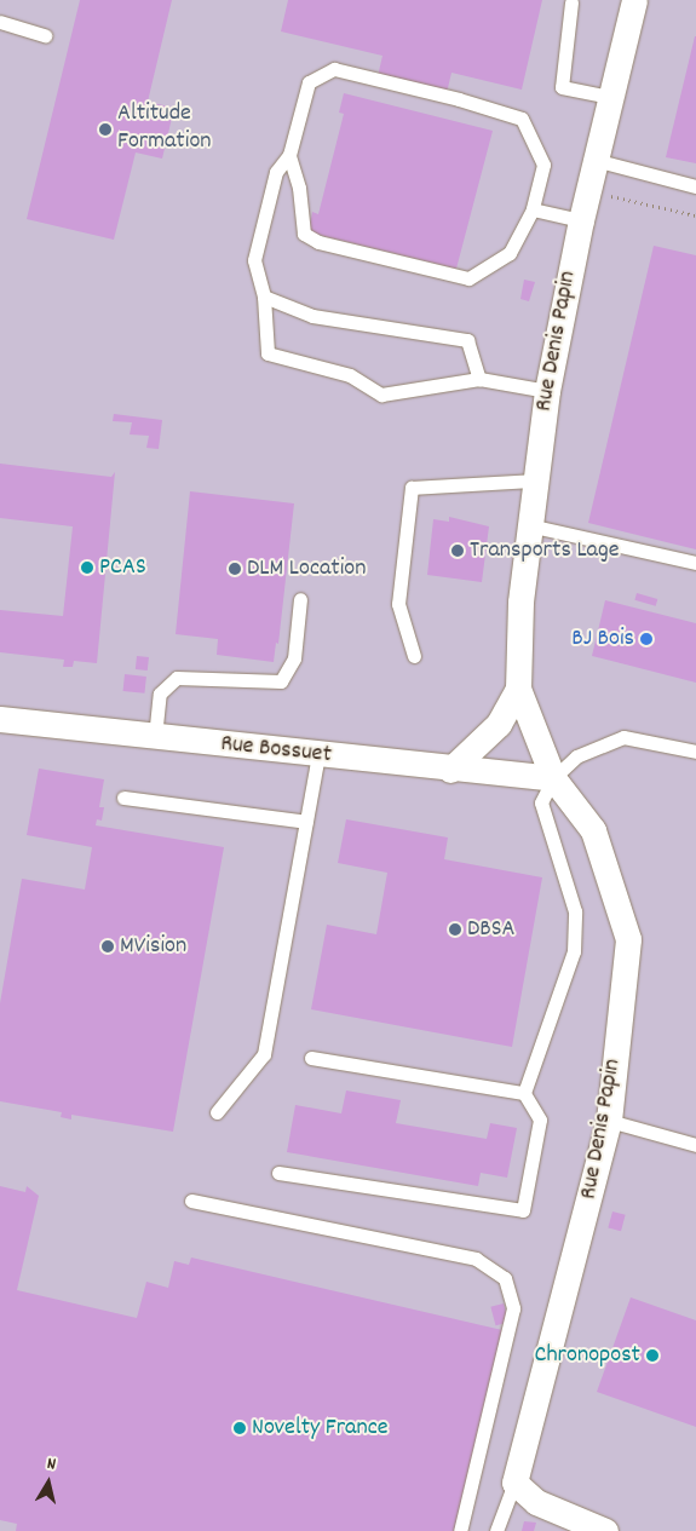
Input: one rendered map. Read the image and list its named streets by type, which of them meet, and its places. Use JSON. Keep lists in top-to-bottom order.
{
  "streets": {
    "street": ["Rue Denis Papin", "Rue Bossuet"]
  },
  "crossings": [
    ["Rue Denis Papin", "Rue Bossuet"]
  ],
  "places": [
    "Altitude Formation",
    "Transports Lage",
    "PCAS",
    "DLM Location",
    "BJ Bois",
    "DBSA",
    "MVision",
    "Chronopost",
    "Novelty France"
  ],
  "north": "top"
}
